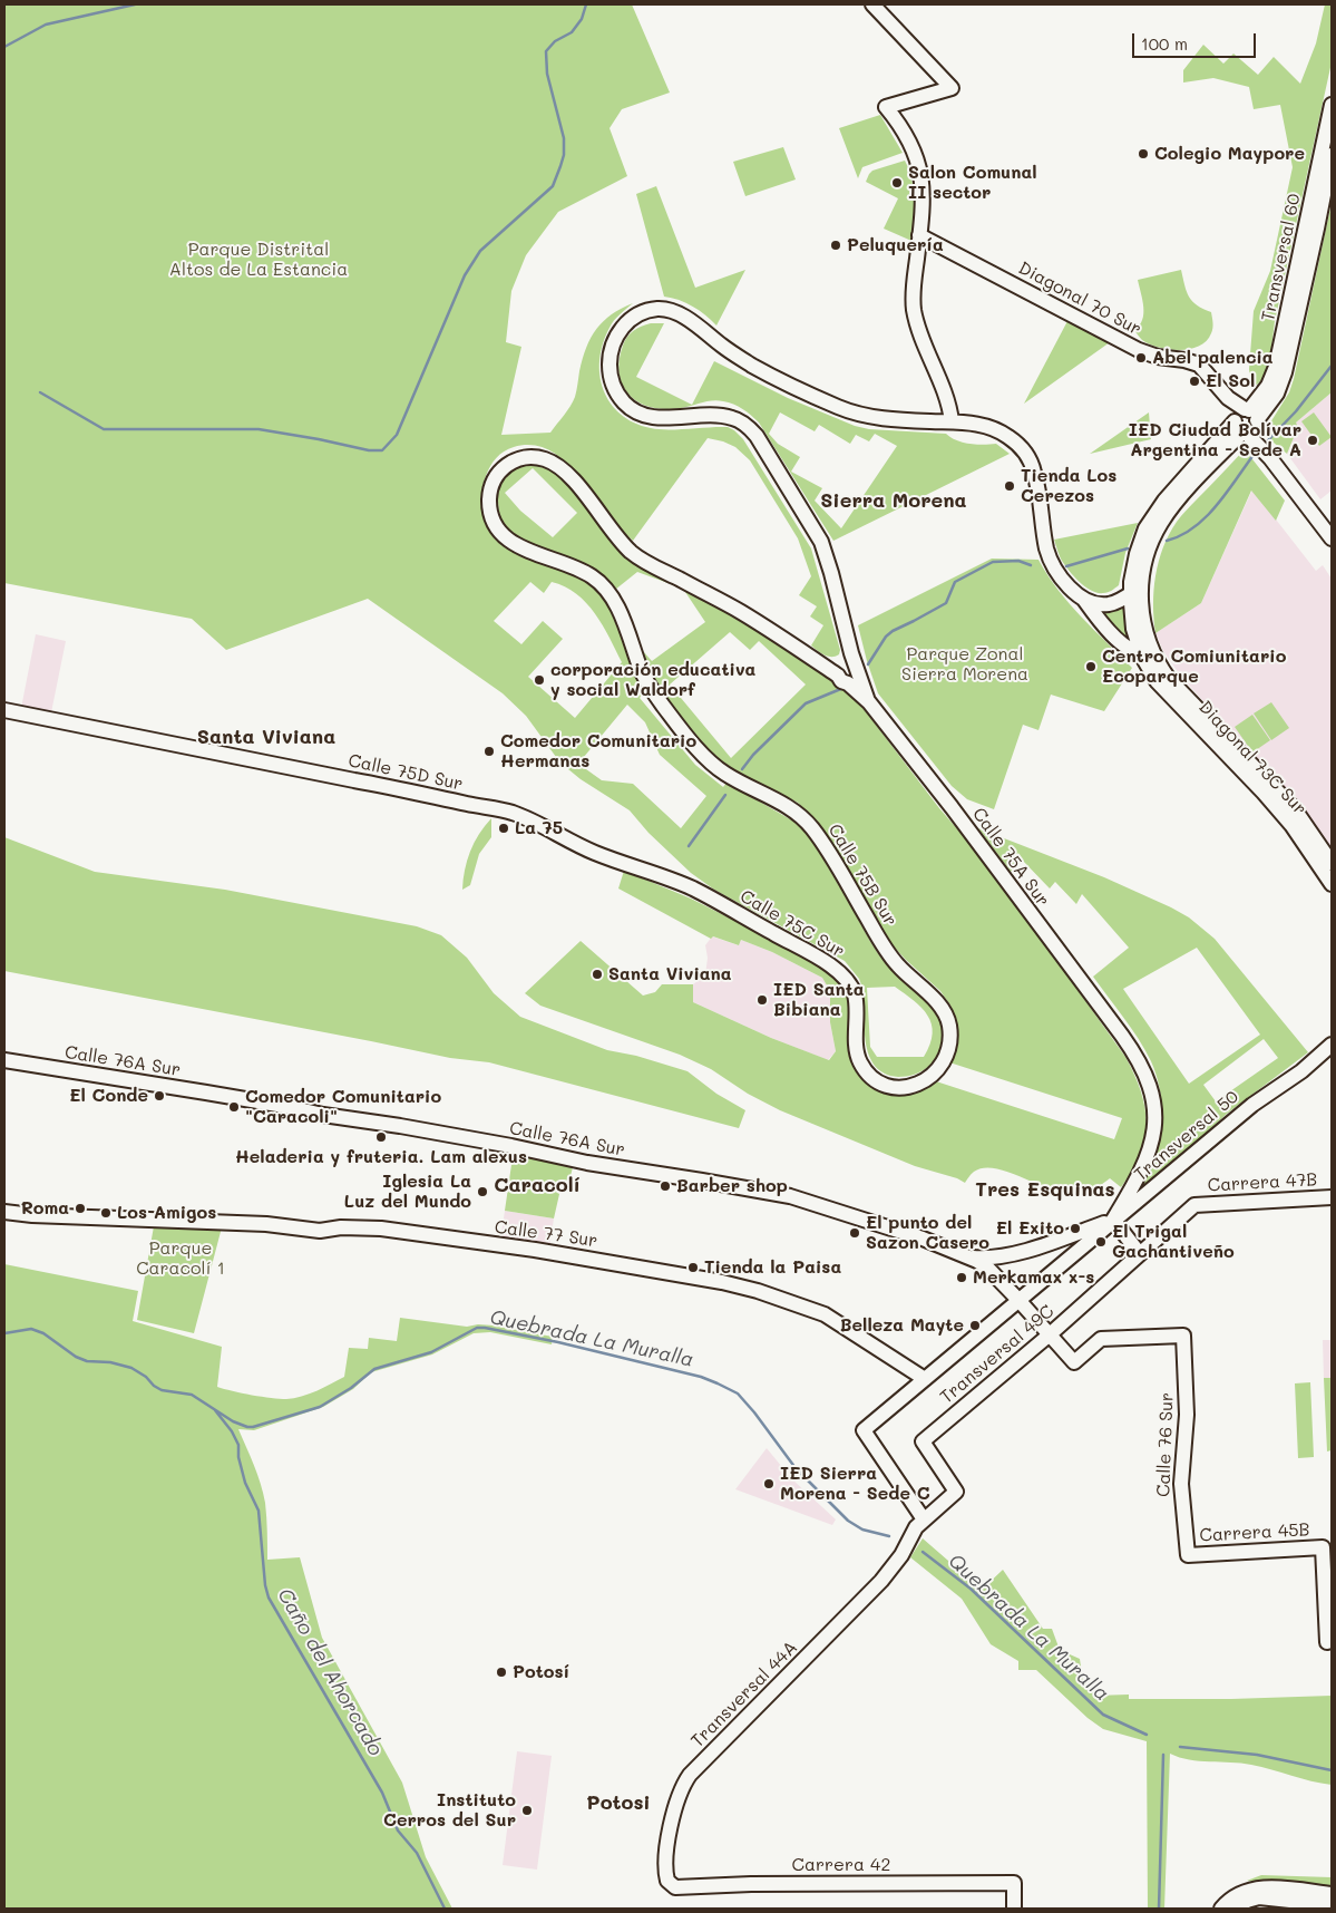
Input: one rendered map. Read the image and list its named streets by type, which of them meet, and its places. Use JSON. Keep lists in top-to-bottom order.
{
  "streets": {
    "street": [
      "Transversal 60",
      "Diagonal 70 Sur",
      "Diagonal 73C Sur",
      "Calle 75D Sur",
      "Calle 75A Sur",
      "Calle 75B Sur",
      "Calle 75C Sur",
      "Calle 76A Sur",
      "Transversal 50",
      "Carrera 47B",
      "Calle 77 Sur",
      "Transversal 49C",
      "Calle 76 Sur",
      "Carrera 45B",
      "Transversal 44A",
      "Carrera 42"
    ]
  },
  "crossings": [
    ["Transversal 60", "Diagonal 70 Sur"],
    ["Transversal 60", "Diagonal 73C Sur"],
    ["Calle 75D Sur", "Calle 75C Sur"],
    ["Calle 75A Sur", "Calle 75B Sur"],
    ["Calle 75A Sur", "Transversal 50"],
    ["Calle 75B Sur", "Calle 75C Sur"],
    ["Calle 76A Sur", "Transversal 50"],
    ["Calle 76A Sur", "Transversal 49C"],
    ["Calle 76A Sur", "Calle 76 Sur"],
    ["Transversal 50", "Calle 77 Sur"],
    ["Transversal 50", "Transversal 44A"],
    ["Carrera 47B", "Transversal 49C"],
    ["Transversal 49C", "Transversal 44A"],
    ["Calle 76 Sur", "Carrera 45B"],
    ["Transversal 44A", "Carrera 42"]
  ],
  "districts": [
    "Sierra Morena",
    "Santa Viviana",
    "Caracolí",
    "Tres Esquinas",
    "Potosi"
  ],
  "water": ["Quebrada La Muralla", "Caño del Ahorcado"],
  "parks": ["Parque Distrital Altos de La Estancia", "Parque Zonal Sierra Morena", "Parque Caracolí 1"],
  "places": [
    "Colegio Maypore",
    "Salon Comunal II sector",
    "Peluquería",
    "Abel palencia",
    "El Sol",
    "IED Ciudad Bolívar Argentina - Sede A",
    "Tienda Los Cerezos",
    "Centro Comiunitario Ecoparque",
    "corporación educativa y social Waldorf",
    "Comedor Comunitario Hermanas",
    "La 75",
    "Santa Viviana",
    "IED Santa Bibiana",
    "El Conde",
    "Comedor Comunitario \"Caracoli\"",
    "Heladeria y fruteria. Lam alexus",
    "Barber shop",
    "Iglesia La Luz del Mundo",
    "Roma",
    "Los Amigos",
    "El Exito",
    "El punto del Sazon Casero",
    "El Trigal Gachantiveño",
    "Tienda la Paisa",
    "Merkamax x-s",
    "Belleza Mayte",
    "IED Sierra Morena - Sede C",
    "Potosí",
    "Instituto Cerros del Sur"
  ],
  "scale_bar": "100 m"
}
